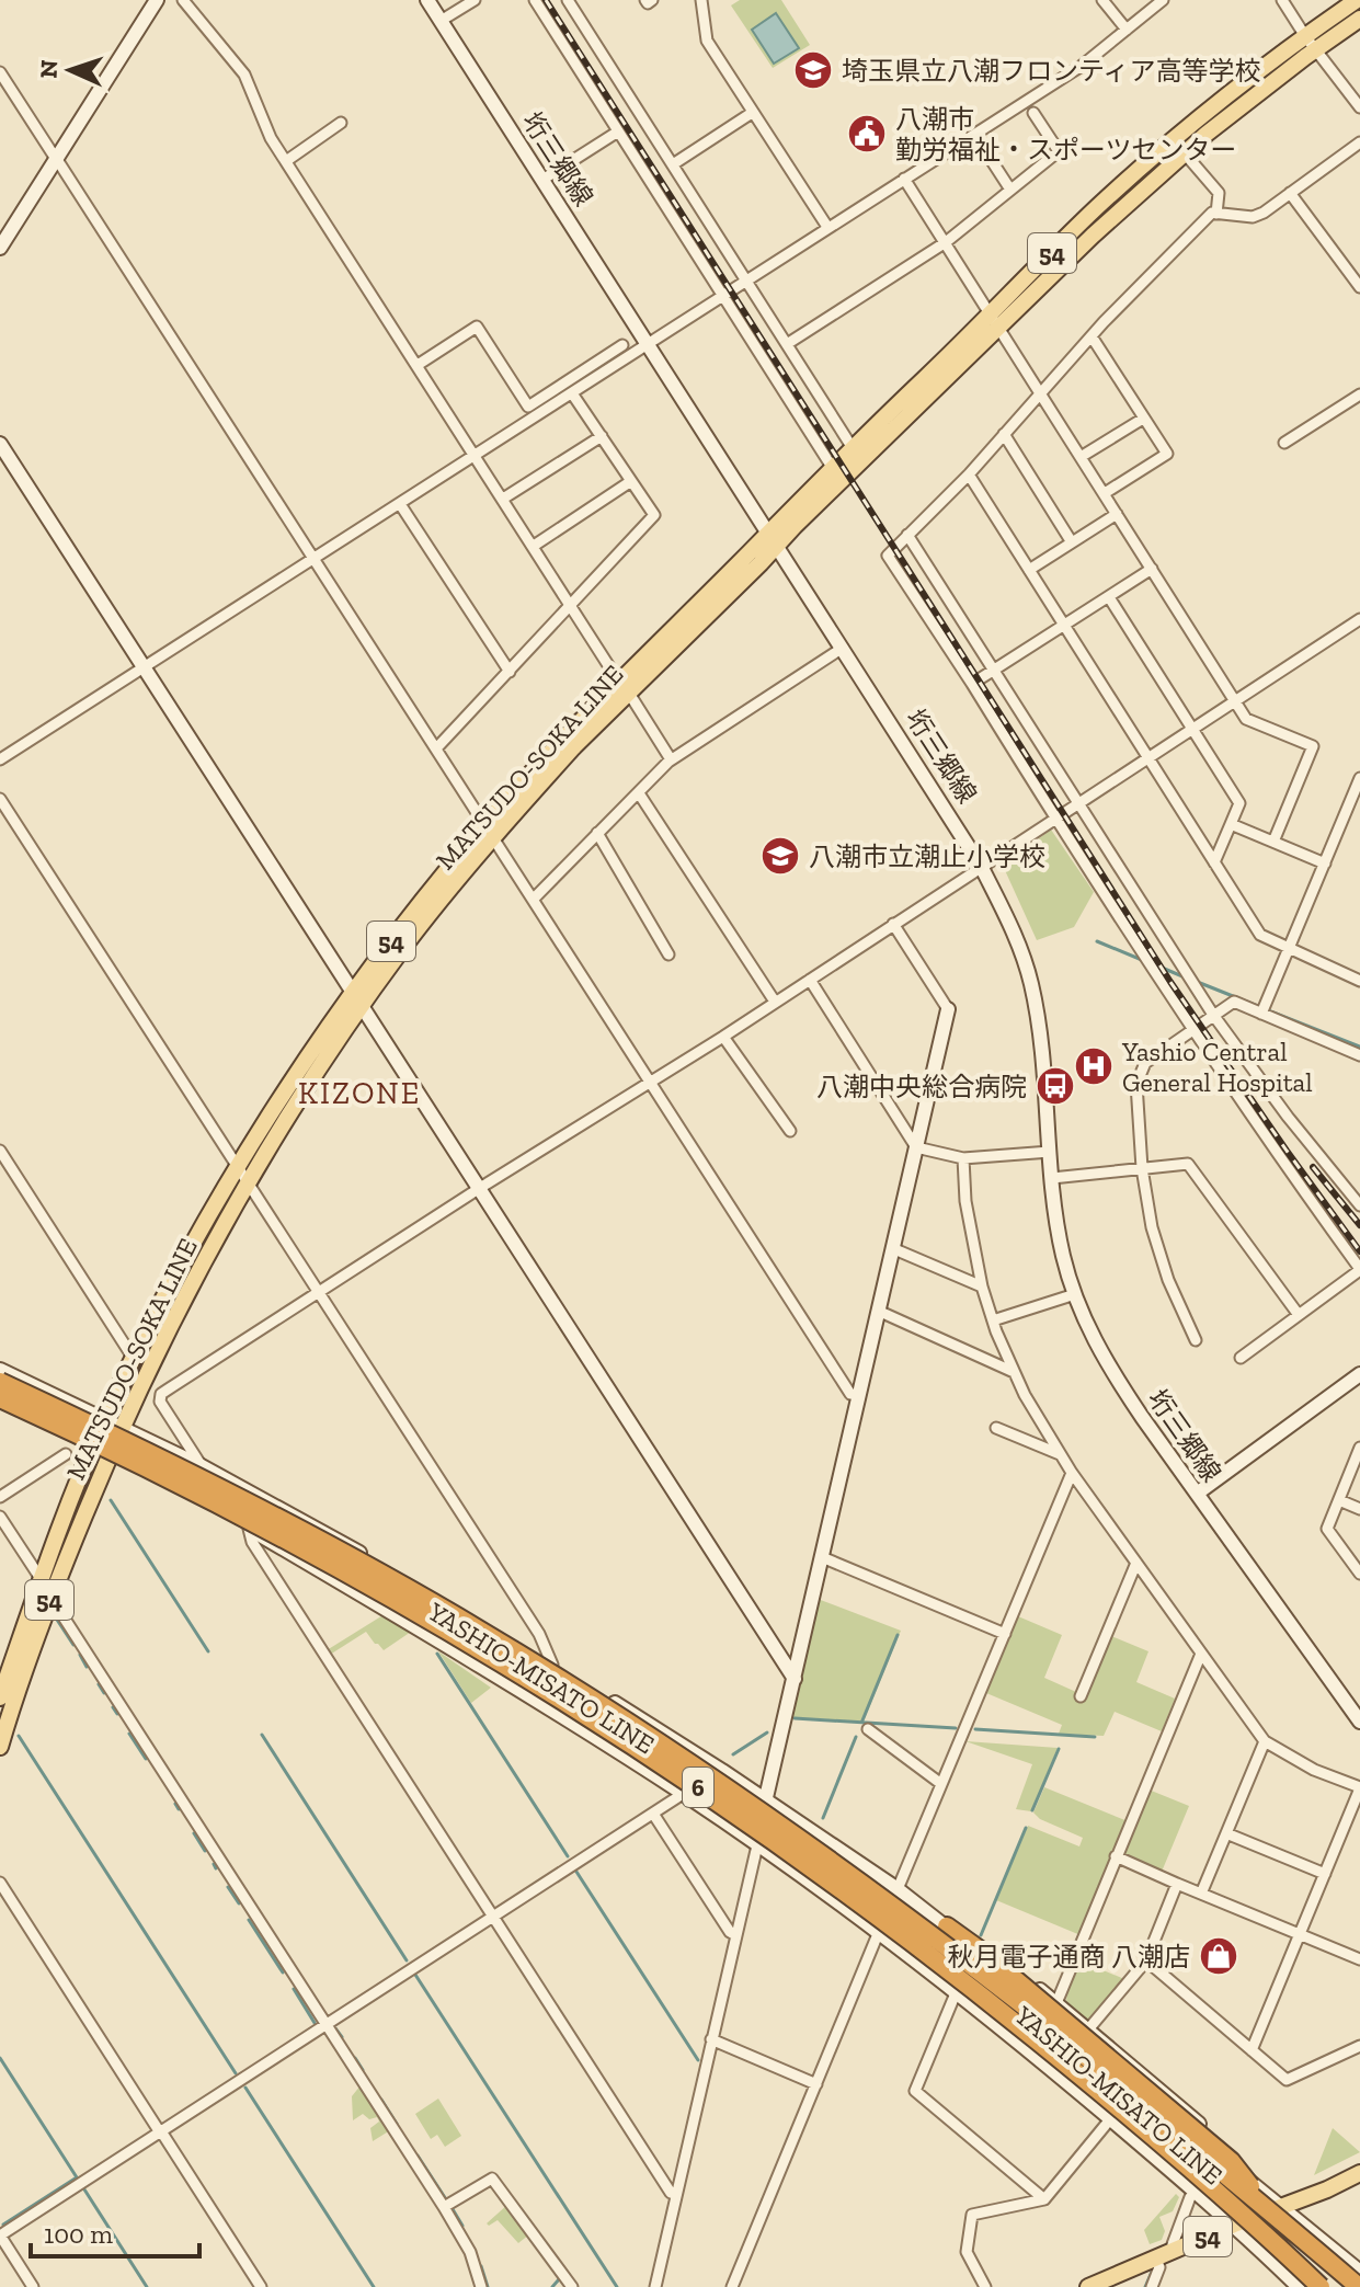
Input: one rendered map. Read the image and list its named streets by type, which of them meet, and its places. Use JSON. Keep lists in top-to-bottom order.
{
  "streets": {
    "highway": ["6"],
    "main road": ["54", "MATSUDO-SOKA LINE"],
    "street": ["垳三郷線", "YASHIO-MISATO LINE"]
  },
  "crossings": [
    ["垳三郷線", "MATSUDO-SOKA LINE"],
    ["54", "YASHIO-MISATO LINE"],
    ["54", "6"],
    ["MATSUDO-SOKA LINE", "YASHIO-MISATO LINE"],
    ["YASHIO-MISATO LINE", "6"]
  ],
  "districts": ["KIZONE"],
  "places": {
    "school or university": ["埼玉県立八潮フロンティア高等学校", "八潮市立潮止小学校"],
    "public building": ["八潮市 勤労福祉・スポーツセンター"],
    "hospital": ["Yashio Central General Hospital"],
    "bus stop": ["八潮中央総合病院"],
    "shop": ["秋月電子通商 八潮店"]
  },
  "scale_bar": "100 m",
  "north": "left"
}
